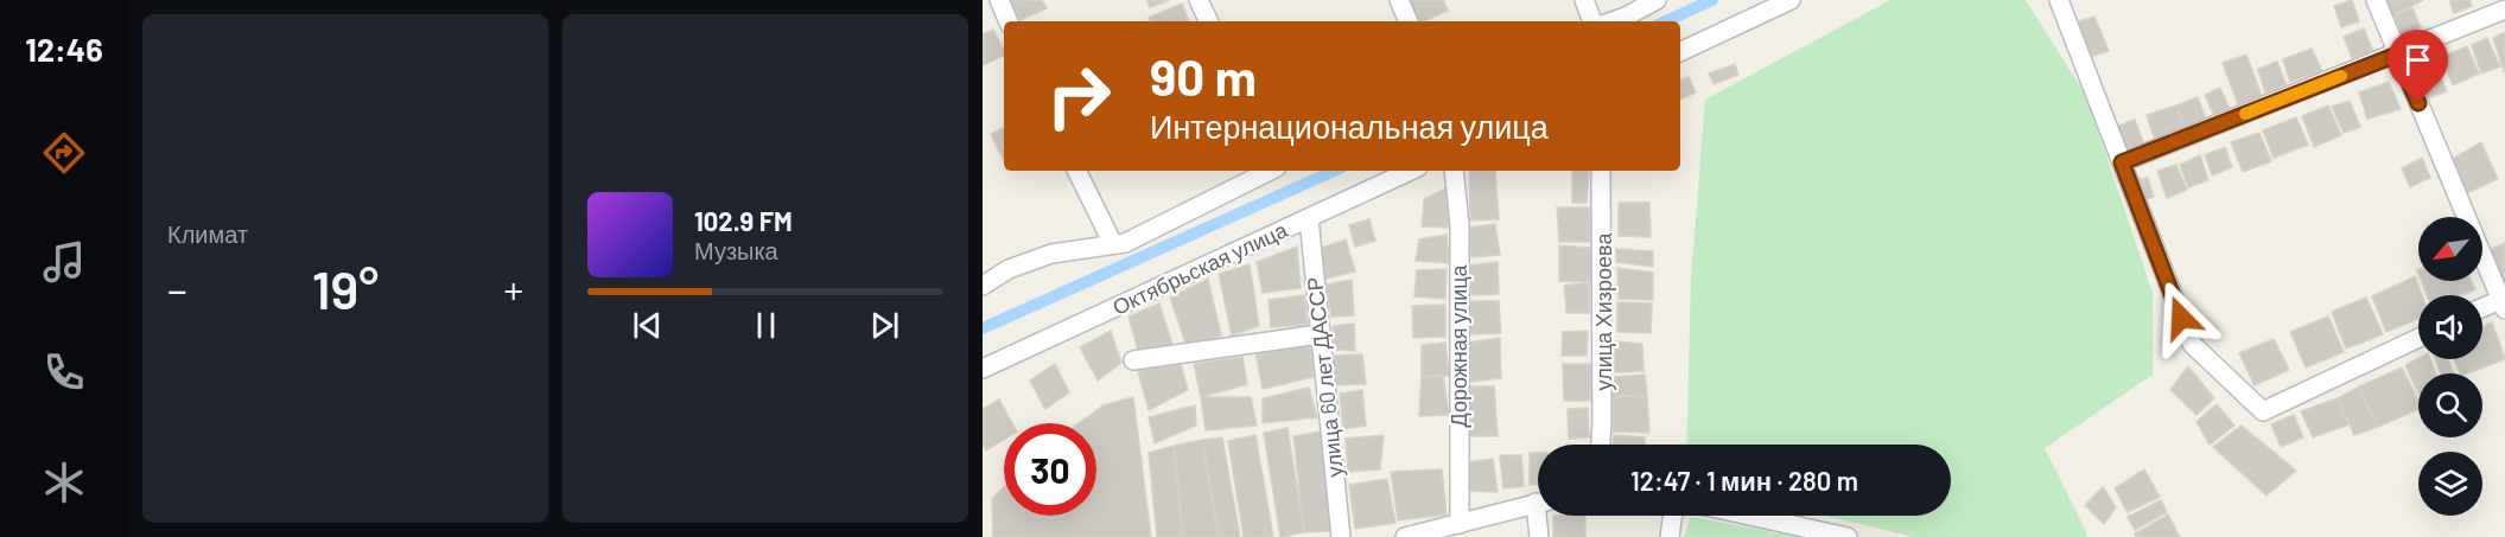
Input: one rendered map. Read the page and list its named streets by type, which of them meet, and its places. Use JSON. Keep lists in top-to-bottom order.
{
  "streets": {
    "street": [
      "Октябрьская улица",
      "улица Хизроева",
      "Дорожная улица",
      "улица 60 лет ДАССР"
    ]
  },
  "crossings": [
    ["Октябрьская улица", "улица 60 лет ДАССР"]
  ],
  "north": "bottom left",
  "page": {
    "tabs": "12:46",
    "tile": "Климат",
    "turn": ["90 m", "Интернациональная улица"],
    "song": ["102.9 FM", "Музыка"],
    "heat": ["−", "19°", "+"],
    "limit": "30",
    "trip": "12:47 · 1 мин · 280 m"
  }
}
